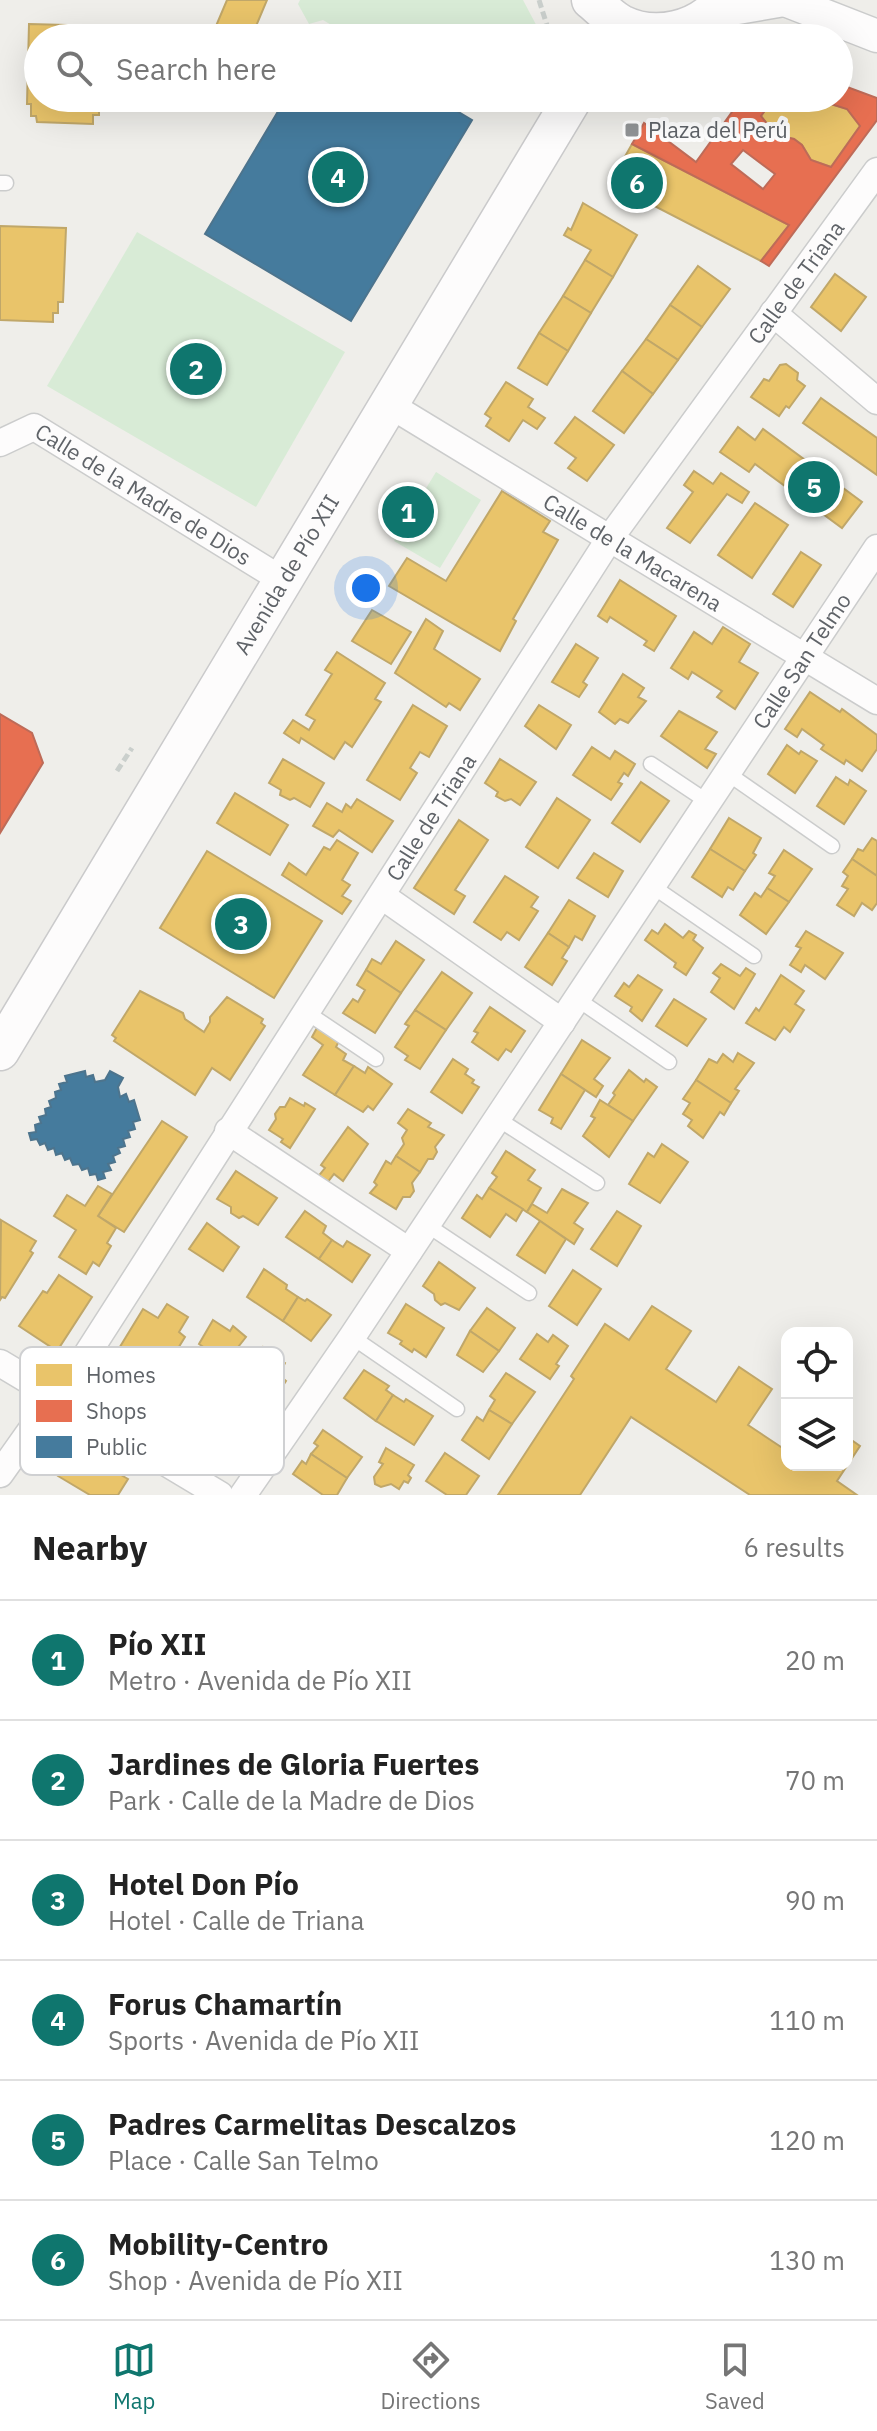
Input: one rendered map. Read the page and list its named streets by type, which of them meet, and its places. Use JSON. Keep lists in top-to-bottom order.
{
  "streets": {
    "main road": ["Avenida de Pío XII"],
    "street": [
      "Calle de Triana",
      "Calle de la Madre de Dios",
      "Calle de la Macarena",
      "Calle San Telmo"
    ]
  },
  "crossings": [
    ["Calle de Triana", "Calle de la Macarena"],
    ["Calle de la Madre de Dios", "Avenida de Pío XII"],
    ["Calle de la Macarena", "Avenida de Pío XII"],
    ["Calle de la Macarena", "Calle San Telmo"]
  ],
  "places": {
    "transit": ["Plaza del Perú"]
  },
  "legend": ["Homes", "Shops", "Public"],
  "page": {
    "search": "Search here",
    "pins": [
      "4",
      "6",
      "2",
      "5",
      "1",
      "3"
    ],
    "heading": ["Nearby", "6 results"],
    "list": [
      {
        "mark": "1",
        "name": "Pío XII",
        "note": "Metro · Avenida de Pío XII",
        "value": "20 m"
      },
      {
        "mark": "2",
        "name": "Jardines de Gloria Fuertes",
        "note": "Park · Calle de la Madre de Dios",
        "value": "70 m"
      },
      {
        "mark": "3",
        "name": "Hotel Don Pío",
        "note": "Hotel · Calle de Triana",
        "value": "90 m"
      },
      {
        "mark": "4",
        "name": "Forus Chamartín",
        "note": "Sports · Avenida de Pío XII",
        "value": "110 m"
      },
      {
        "mark": "5",
        "name": "Padres Carmelitas Descalzos",
        "note": "Place · Calle San Telmo",
        "value": "120 m"
      },
      {
        "mark": "6",
        "name": "Mobility-Centro",
        "note": "Shop · Avenida de Pío XII",
        "value": "130 m"
      }
    ],
    "nav": ["Map", "Directions", "Saved"]
  }
}
